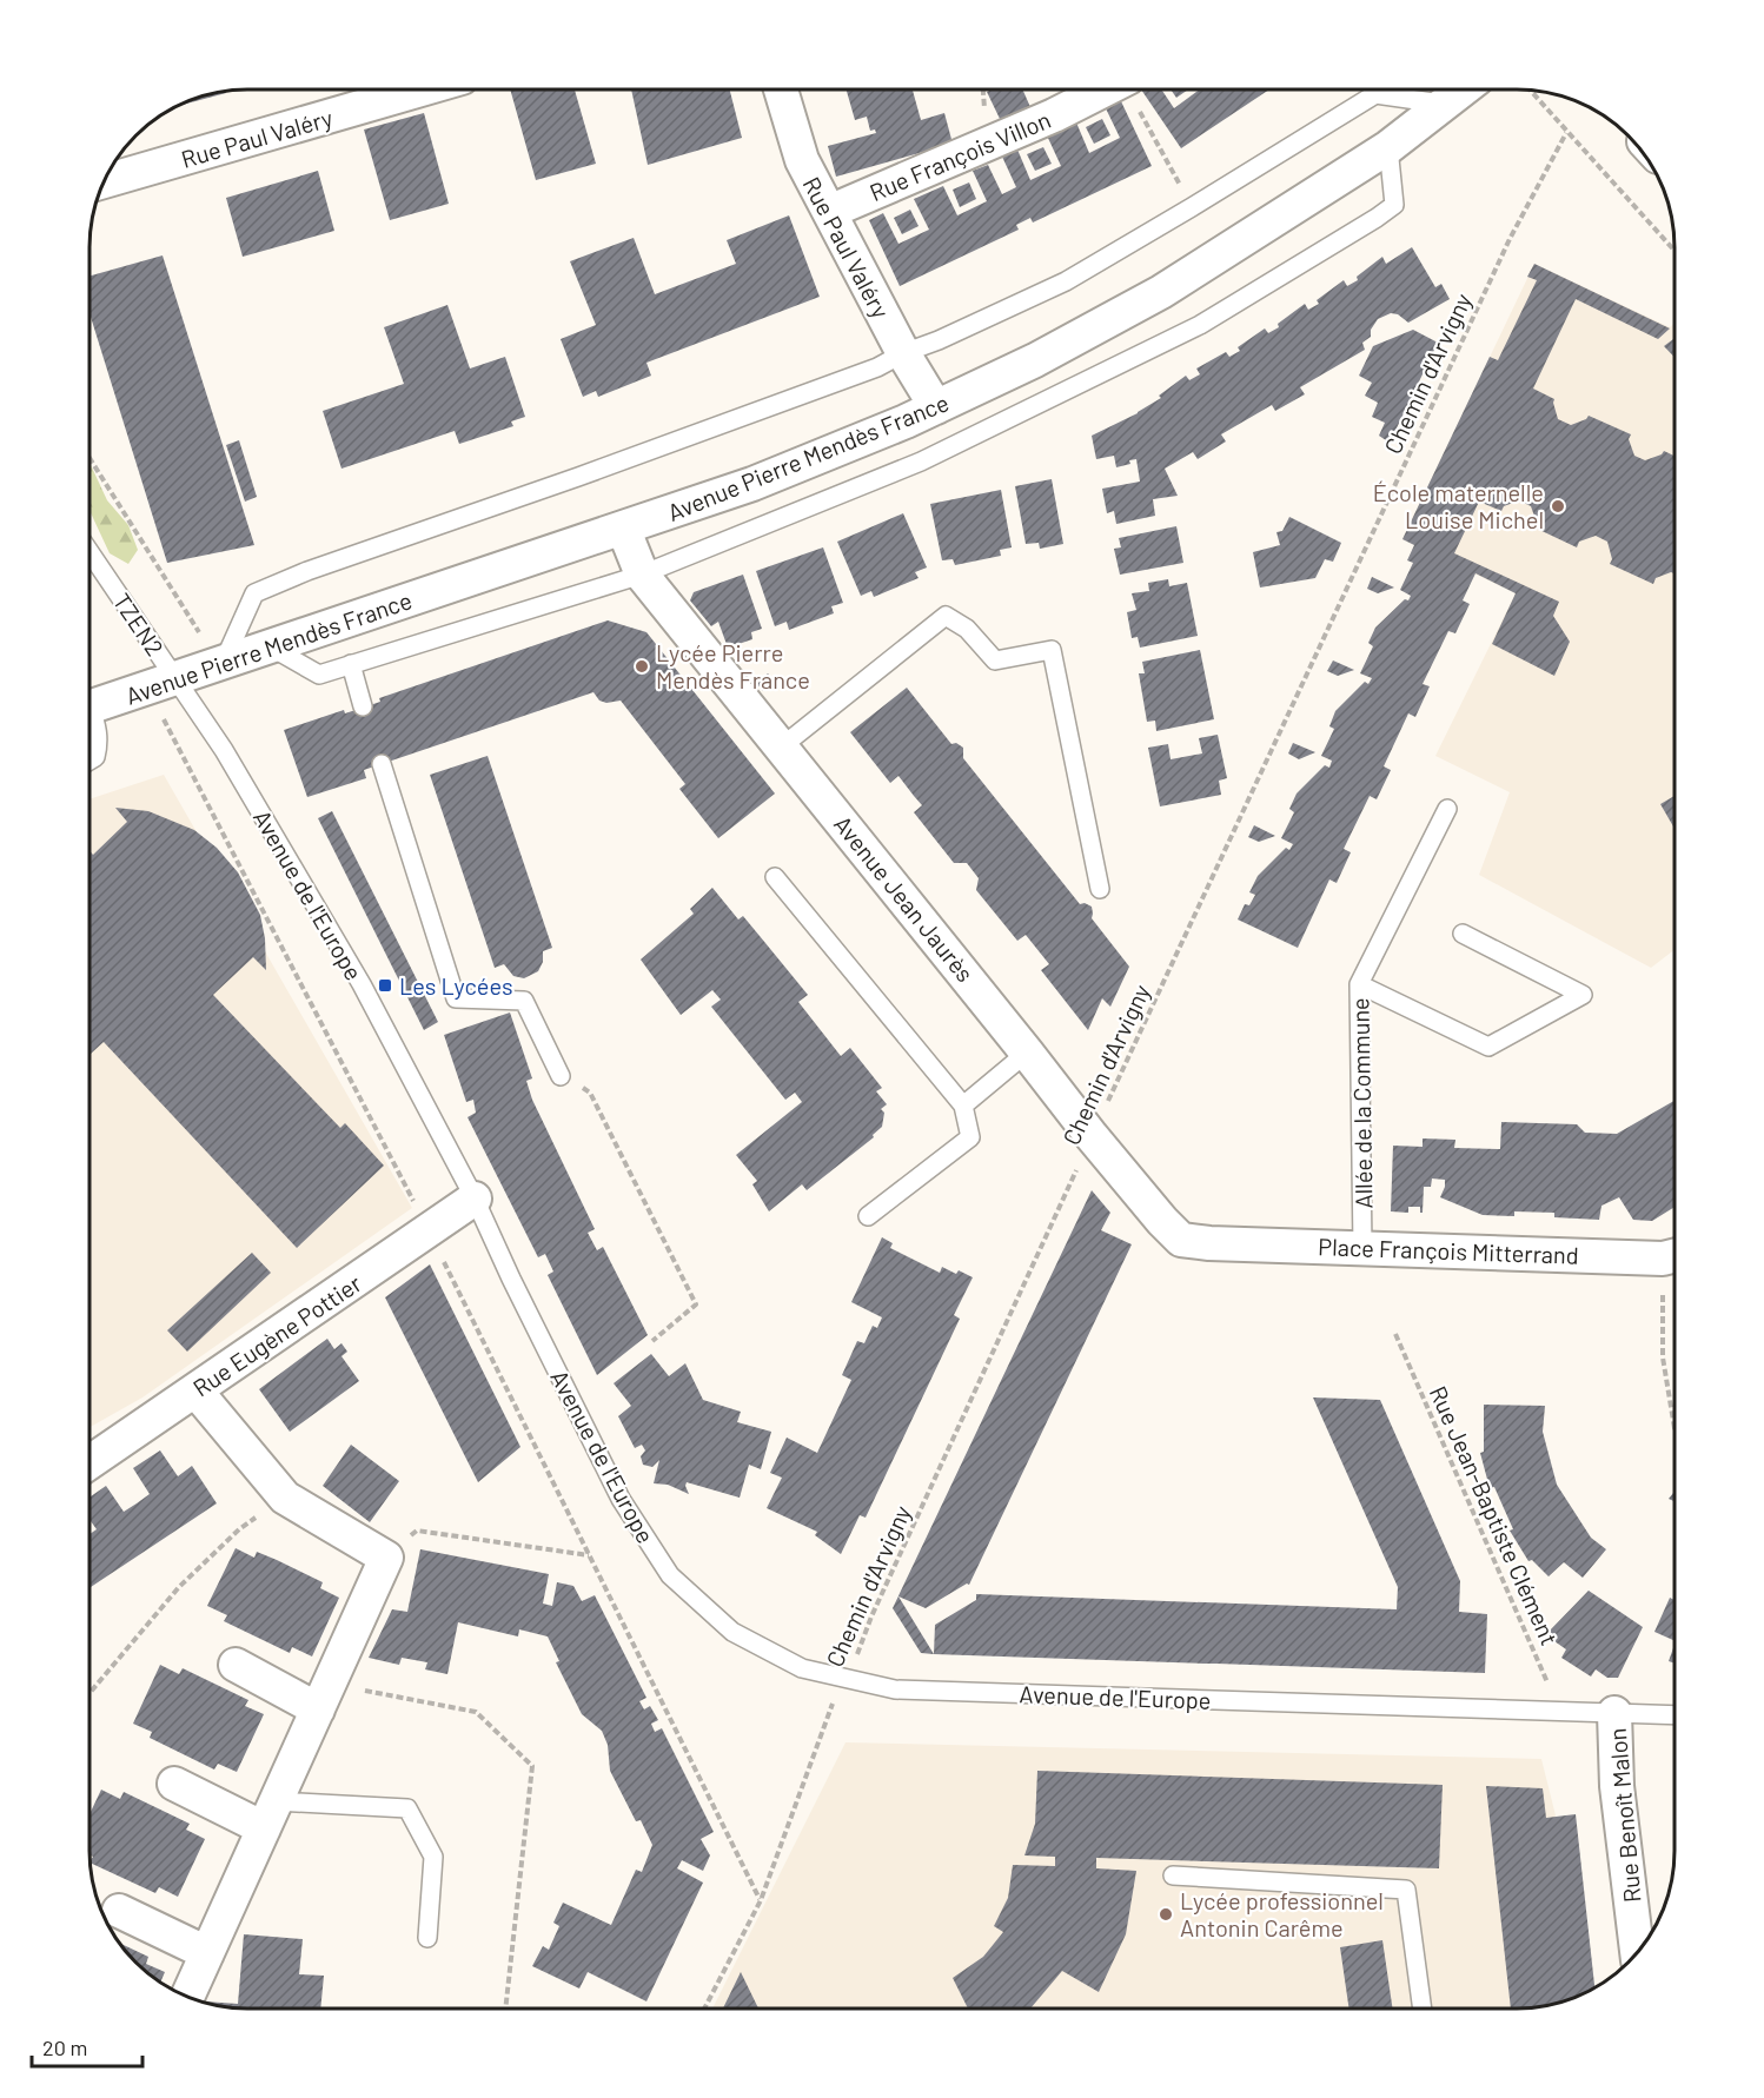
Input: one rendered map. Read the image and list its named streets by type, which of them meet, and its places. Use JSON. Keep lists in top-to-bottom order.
{
  "streets": {
    "street": [
      "Rue Paul Valéry",
      "Rue François Villon",
      "Avenue Pierre Mendès France",
      "Avenue Jean Jaurès",
      "Place François Mitterrand",
      "Rue Eugène Pottier",
      "Rue Benoît Malon"
    ],
    "lane": ["TZEN2", "Avenue de l'Europe", "Allée de la Commune"],
    "path": ["Chemin d'Arvigny", "Rue Jean-Baptiste Clément"]
  },
  "crossings": [
    ["Rue Paul Valéry", "Rue François Villon"],
    ["Rue Paul Valéry", "Avenue Pierre Mendès France"],
    ["Chemin d'Arvigny", "Avenue de l'Europe"],
    ["Chemin d'Arvigny", "Avenue Jean Jaurès"],
    ["Avenue Pierre Mendès France", "TZEN2"],
    ["Avenue Pierre Mendès France", "Avenue de l'Europe"],
    ["Avenue Pierre Mendès France", "Avenue Jean Jaurès"],
    ["TZEN2", "Avenue de l'Europe"],
    ["Avenue de l'Europe", "Rue Eugène Pottier"],
    ["Avenue de l'Europe", "Rue Jean-Baptiste Clément"],
    ["Avenue de l'Europe", "Rue Benoît Malon"],
    ["Avenue Jean Jaurès", "Place François Mitterrand"],
    ["Allée de la Commune", "Place François Mitterrand"]
  ],
  "places": {
    "other": ["École maternelle Louise Michel", "Lycée Pierre Mendès France", "Lycée professionnel Antonin Carême"],
    "transit": ["Les Lycées"]
  },
  "scale_bar": "20 m"
}
